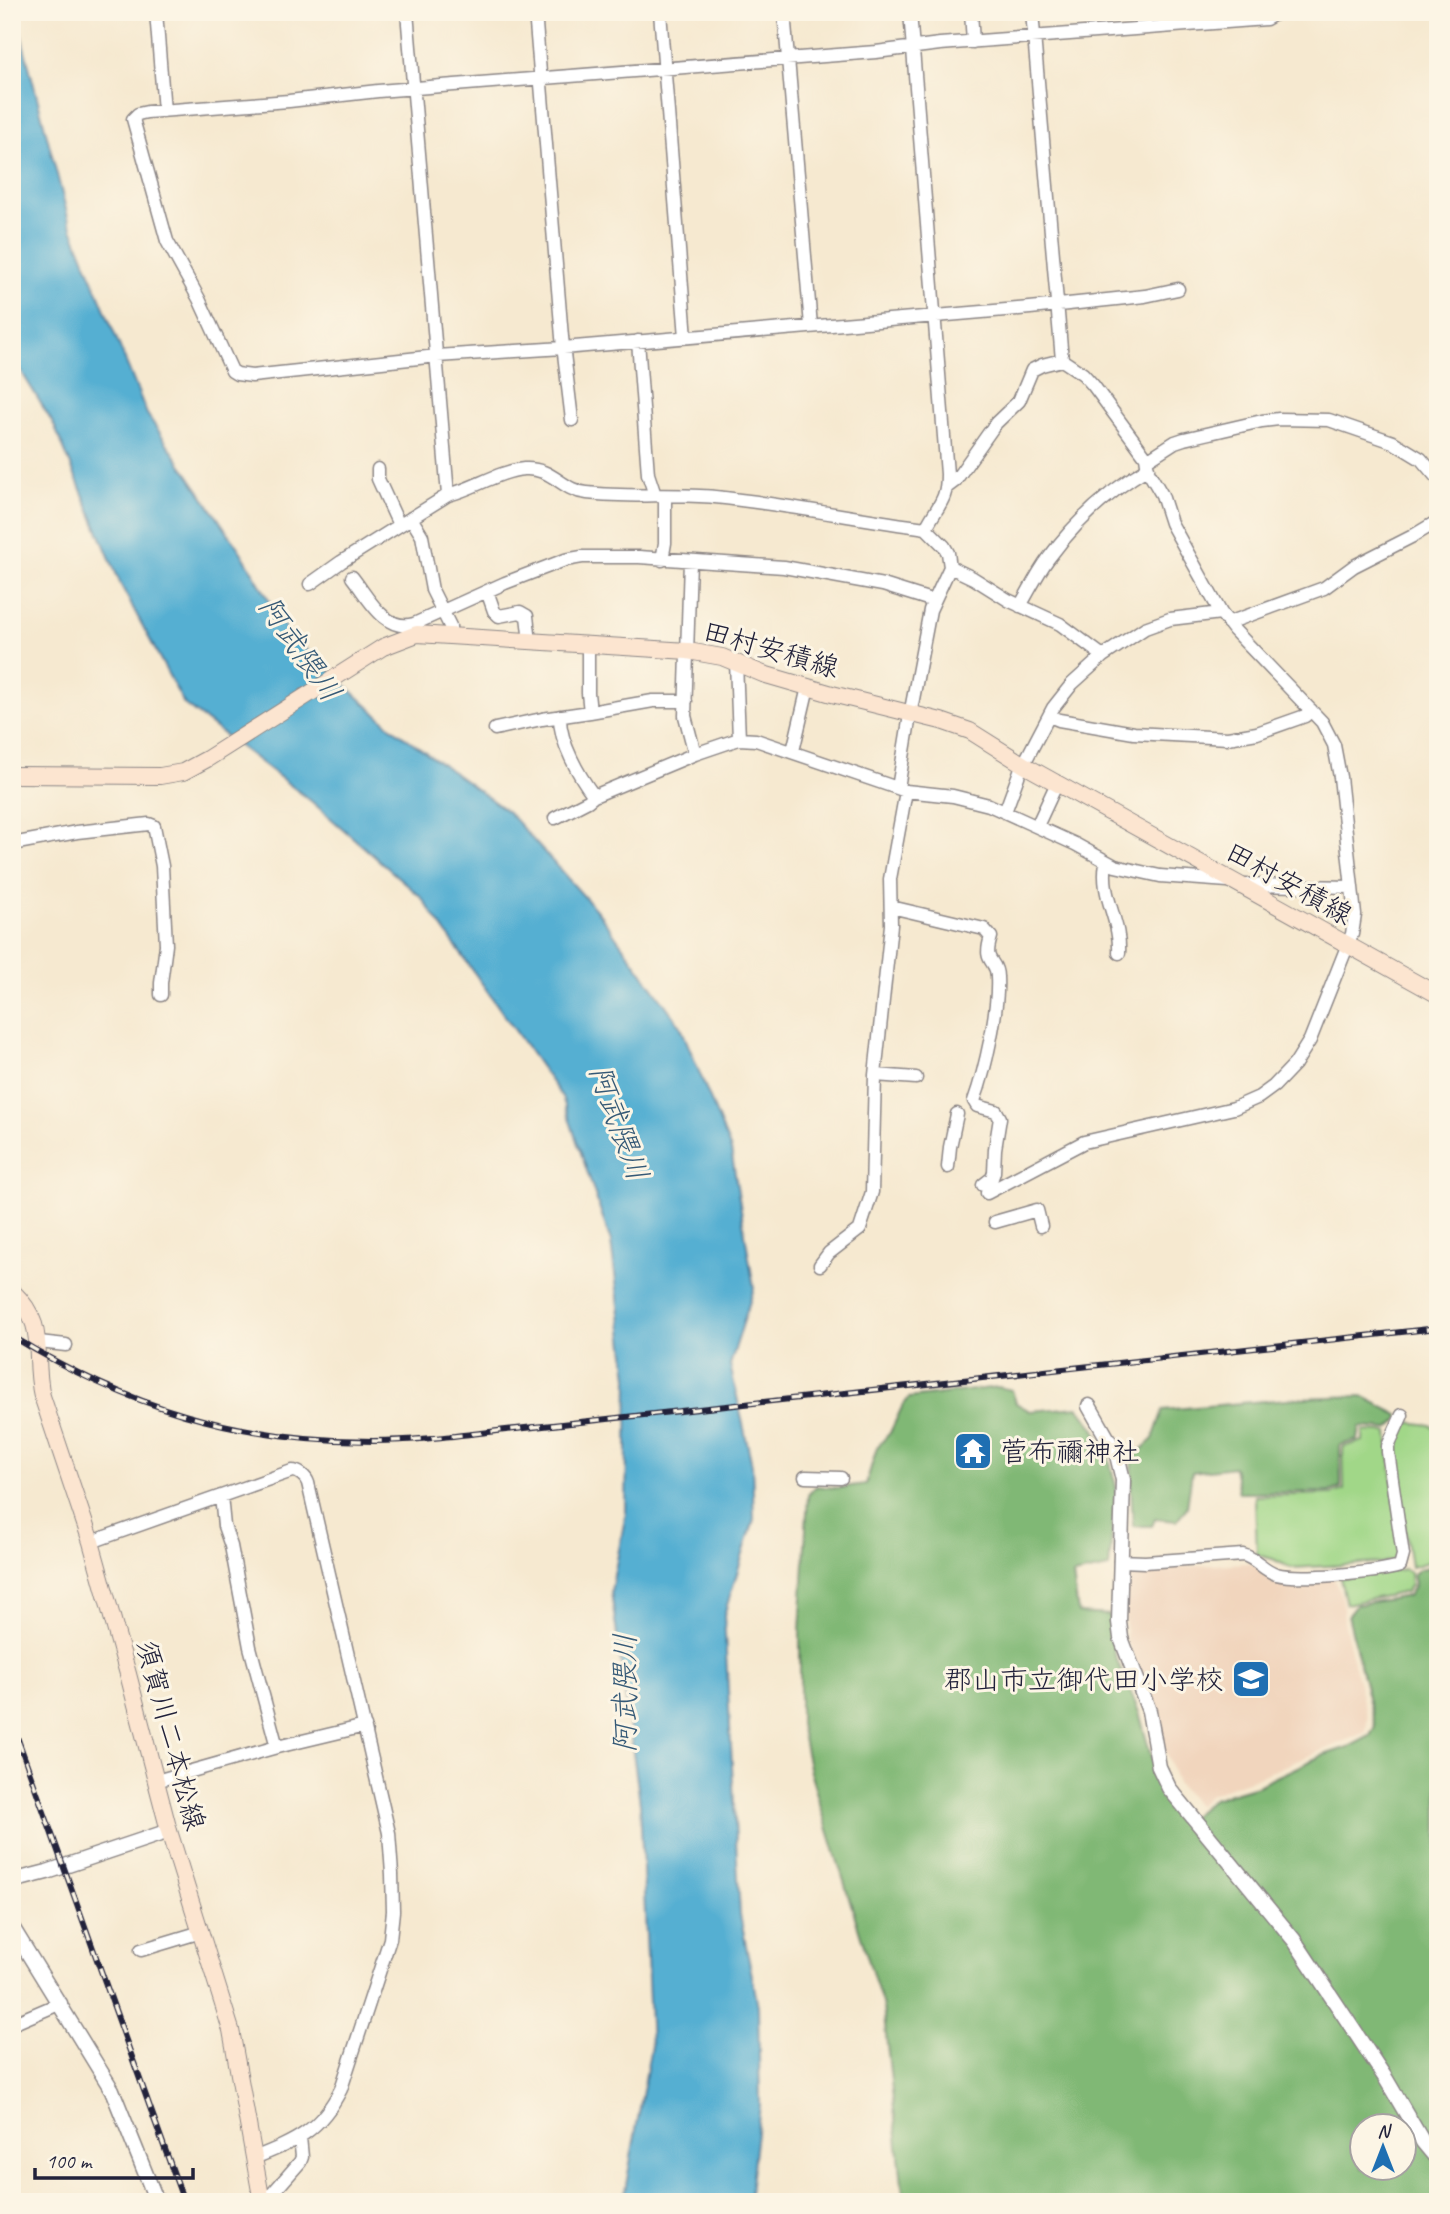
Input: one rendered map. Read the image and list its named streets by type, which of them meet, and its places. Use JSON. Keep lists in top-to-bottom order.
{
  "streets": {
    "main road": ["田村安積線", "須賀川二本松線"]
  },
  "water": ["阿武隈川"],
  "places": {
    "temple": ["菅布禰神社"],
    "school or university": ["郡山市立御代田小学校"]
  },
  "scale_bar": "100 m",
  "north": "top"
}
